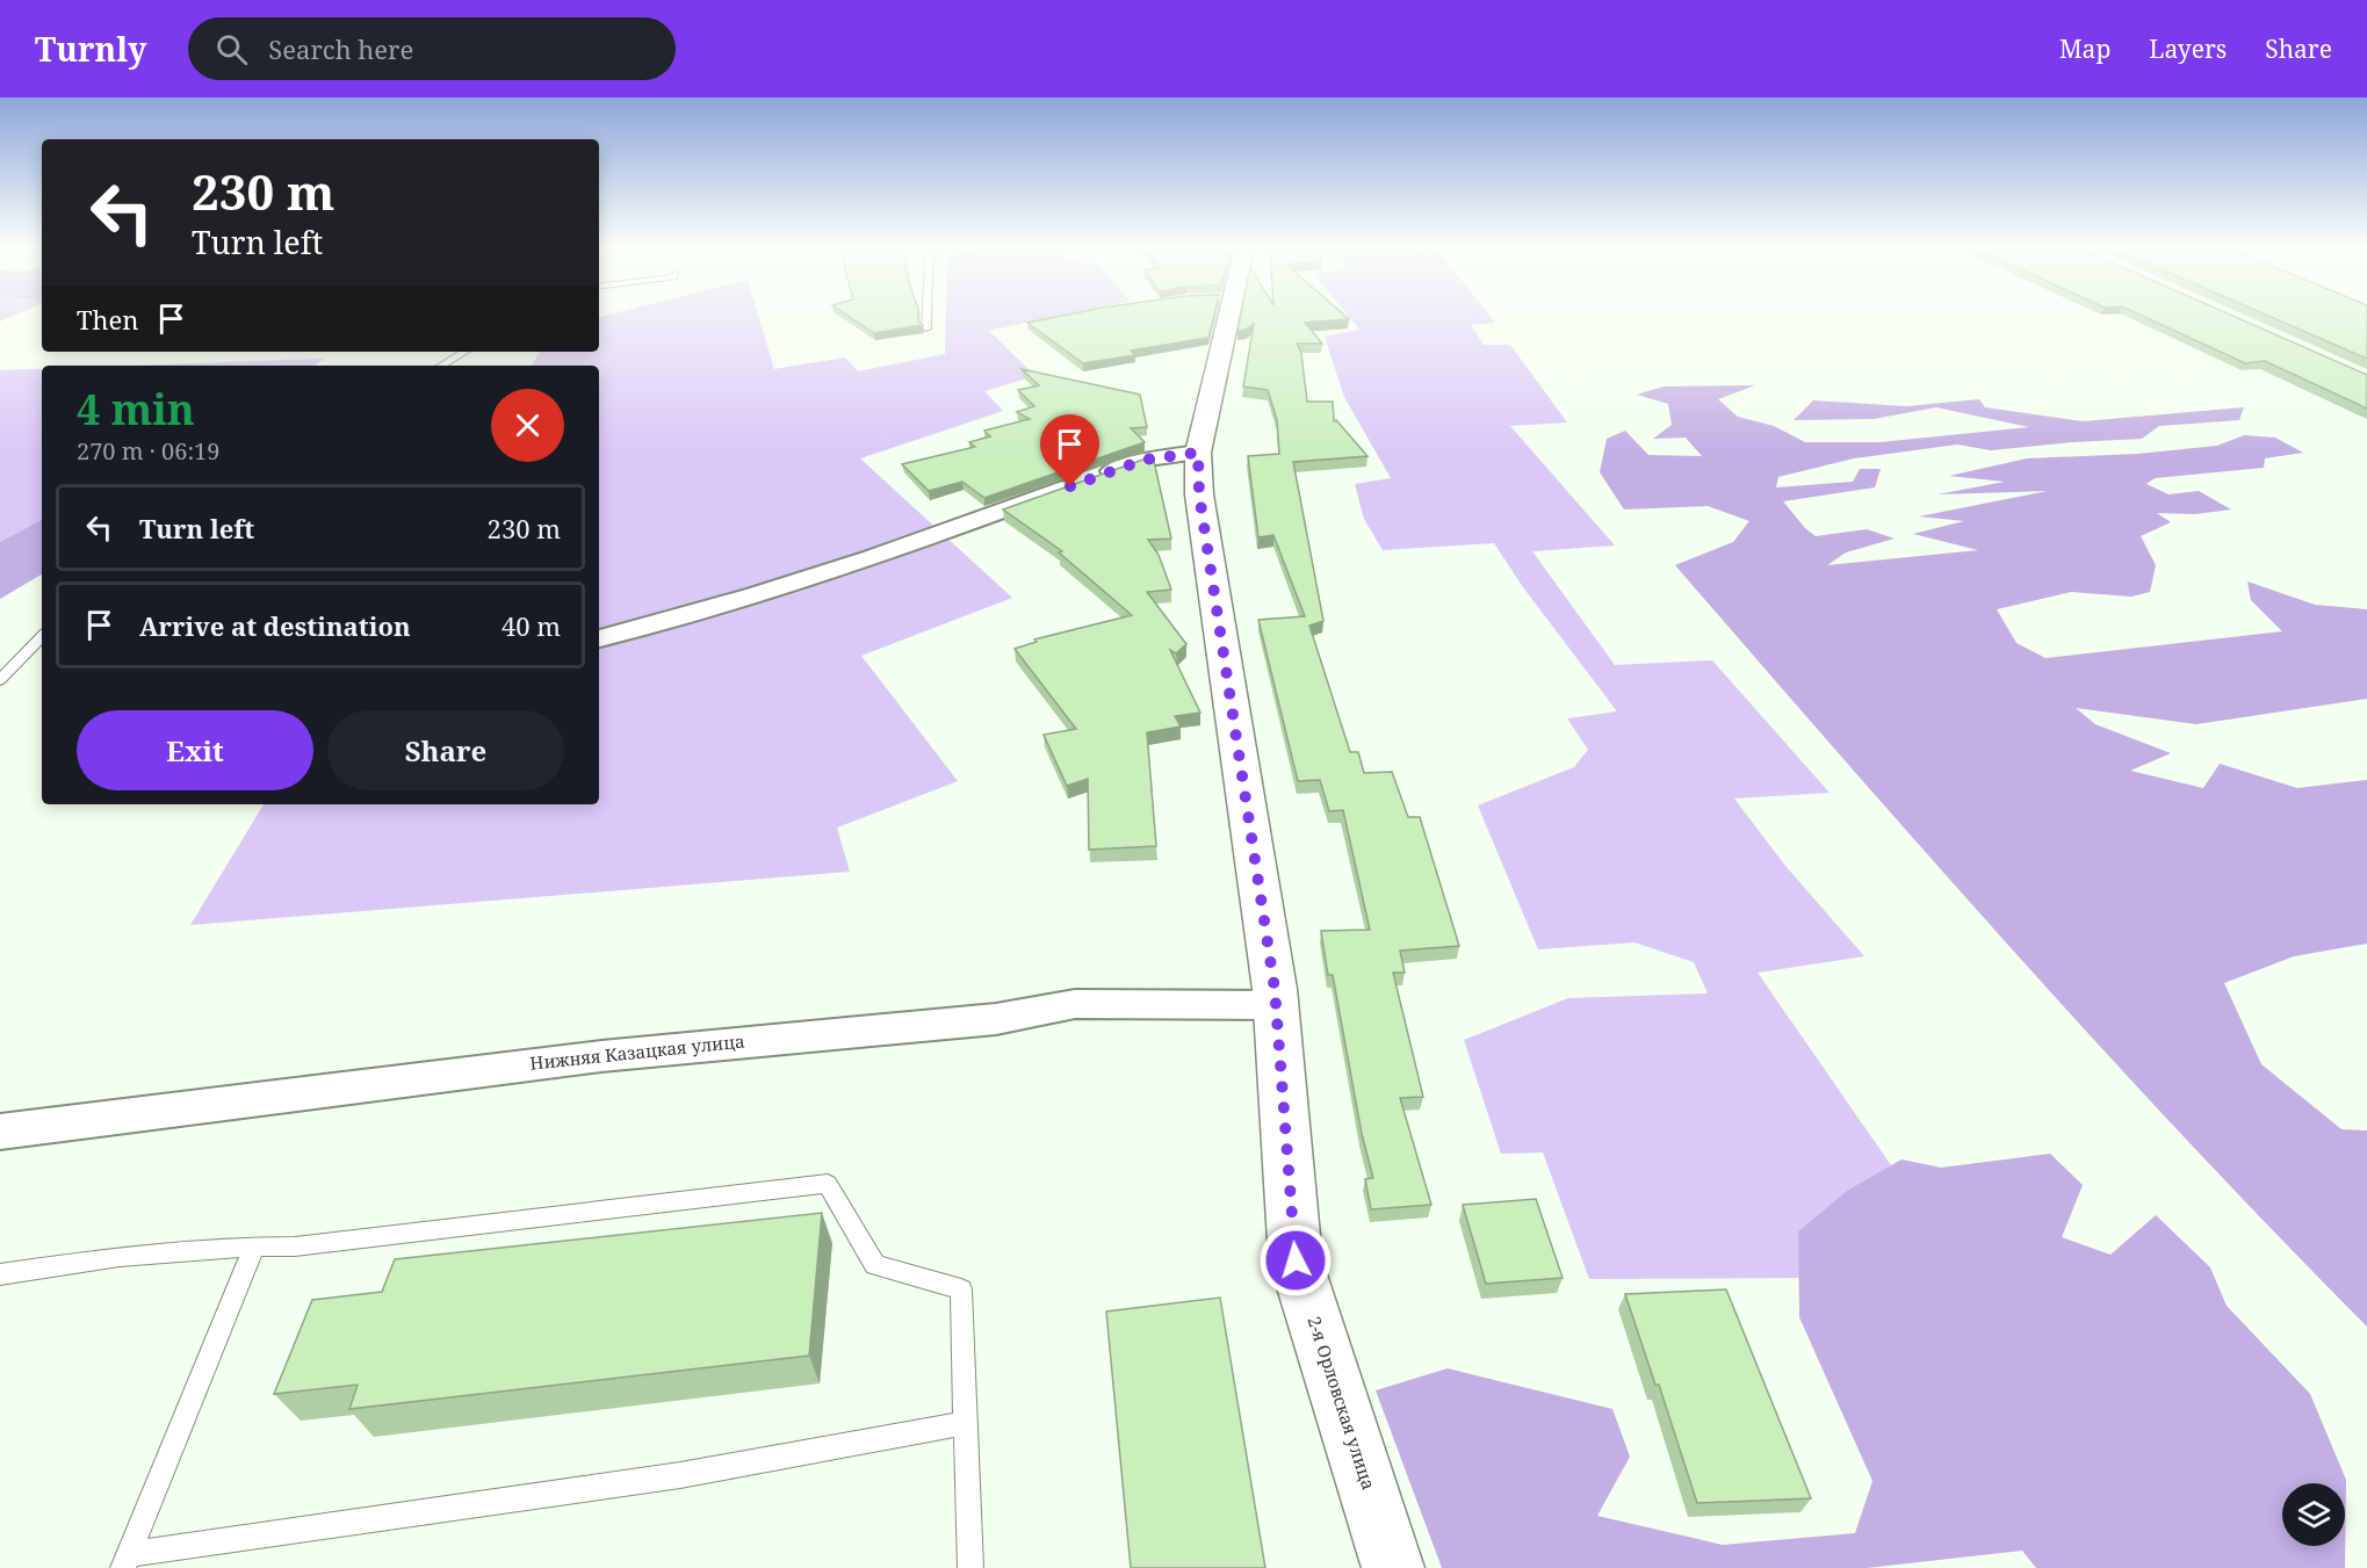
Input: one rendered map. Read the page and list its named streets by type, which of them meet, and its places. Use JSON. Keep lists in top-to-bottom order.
{
  "streets": {
    "street": ["Нижняя Казацкая улица", "2-я Орловская улица"]
  },
  "crossings": [
    ["Нижняя Казацкая улица", "2-я Орловская улица"]
  ],
  "page": {
    "header": "Turnly",
    "search": "Search here",
    "nav": ["Map", "Layers", "Share"],
    "turn": ["230 m", "Turn left"],
    "then": "Then",
    "heading": ["4 min", "270 m · 06:19"],
    "list": [
      {
        "name": "Turn left",
        "value": "230 m"
      },
      {
        "name": "Arrive at destination",
        "value": "40 m"
      }
    ],
    "buttons": ["Exit", "Share"]
  }
}
